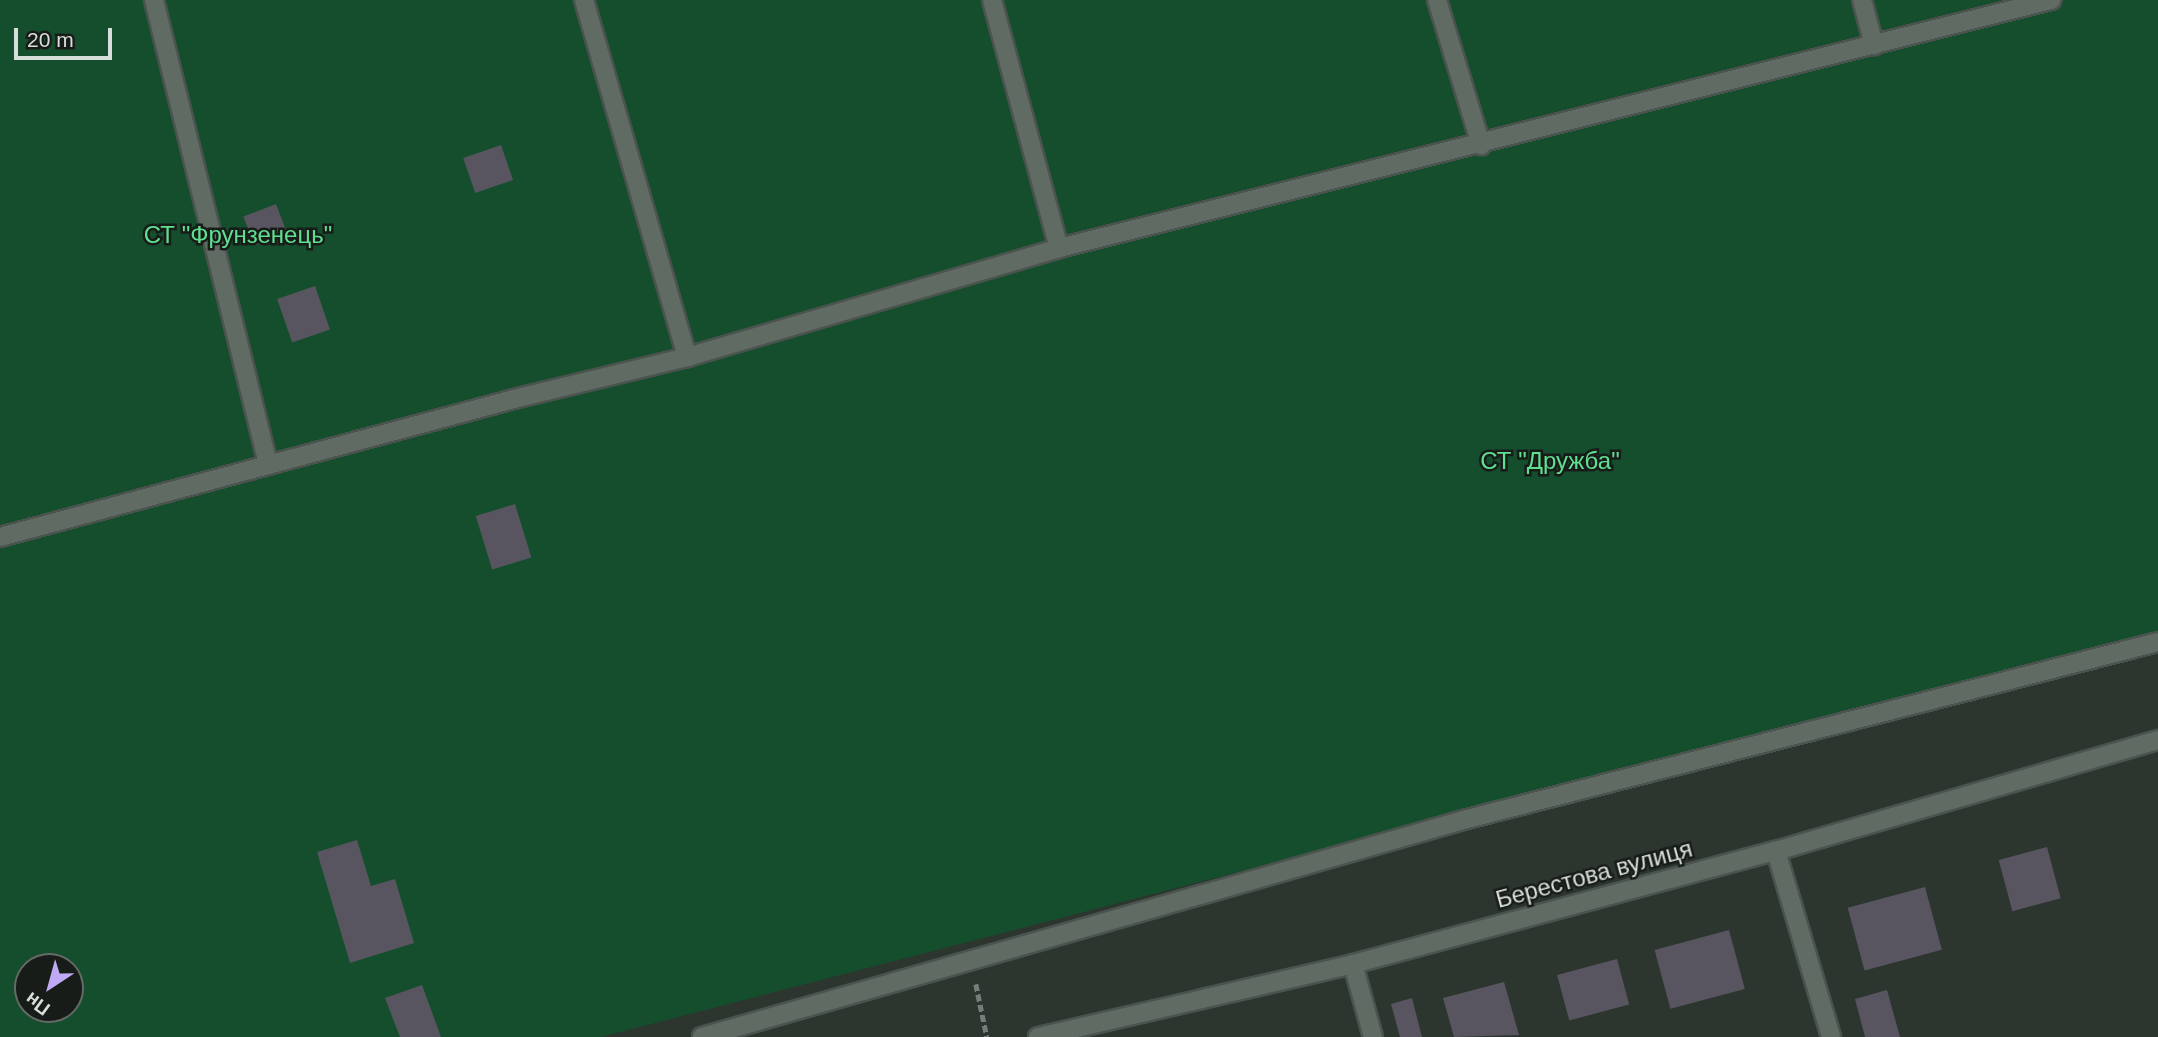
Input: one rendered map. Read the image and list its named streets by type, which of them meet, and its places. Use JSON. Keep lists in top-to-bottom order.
{
  "streets": {
    "street": ["Берестова вулиця"]
  },
  "parks": ["СТ \"Фрунзенець\"", "СТ \"Дружба\""],
  "scale_bar": "20 m",
  "north": "bottom left"
}
